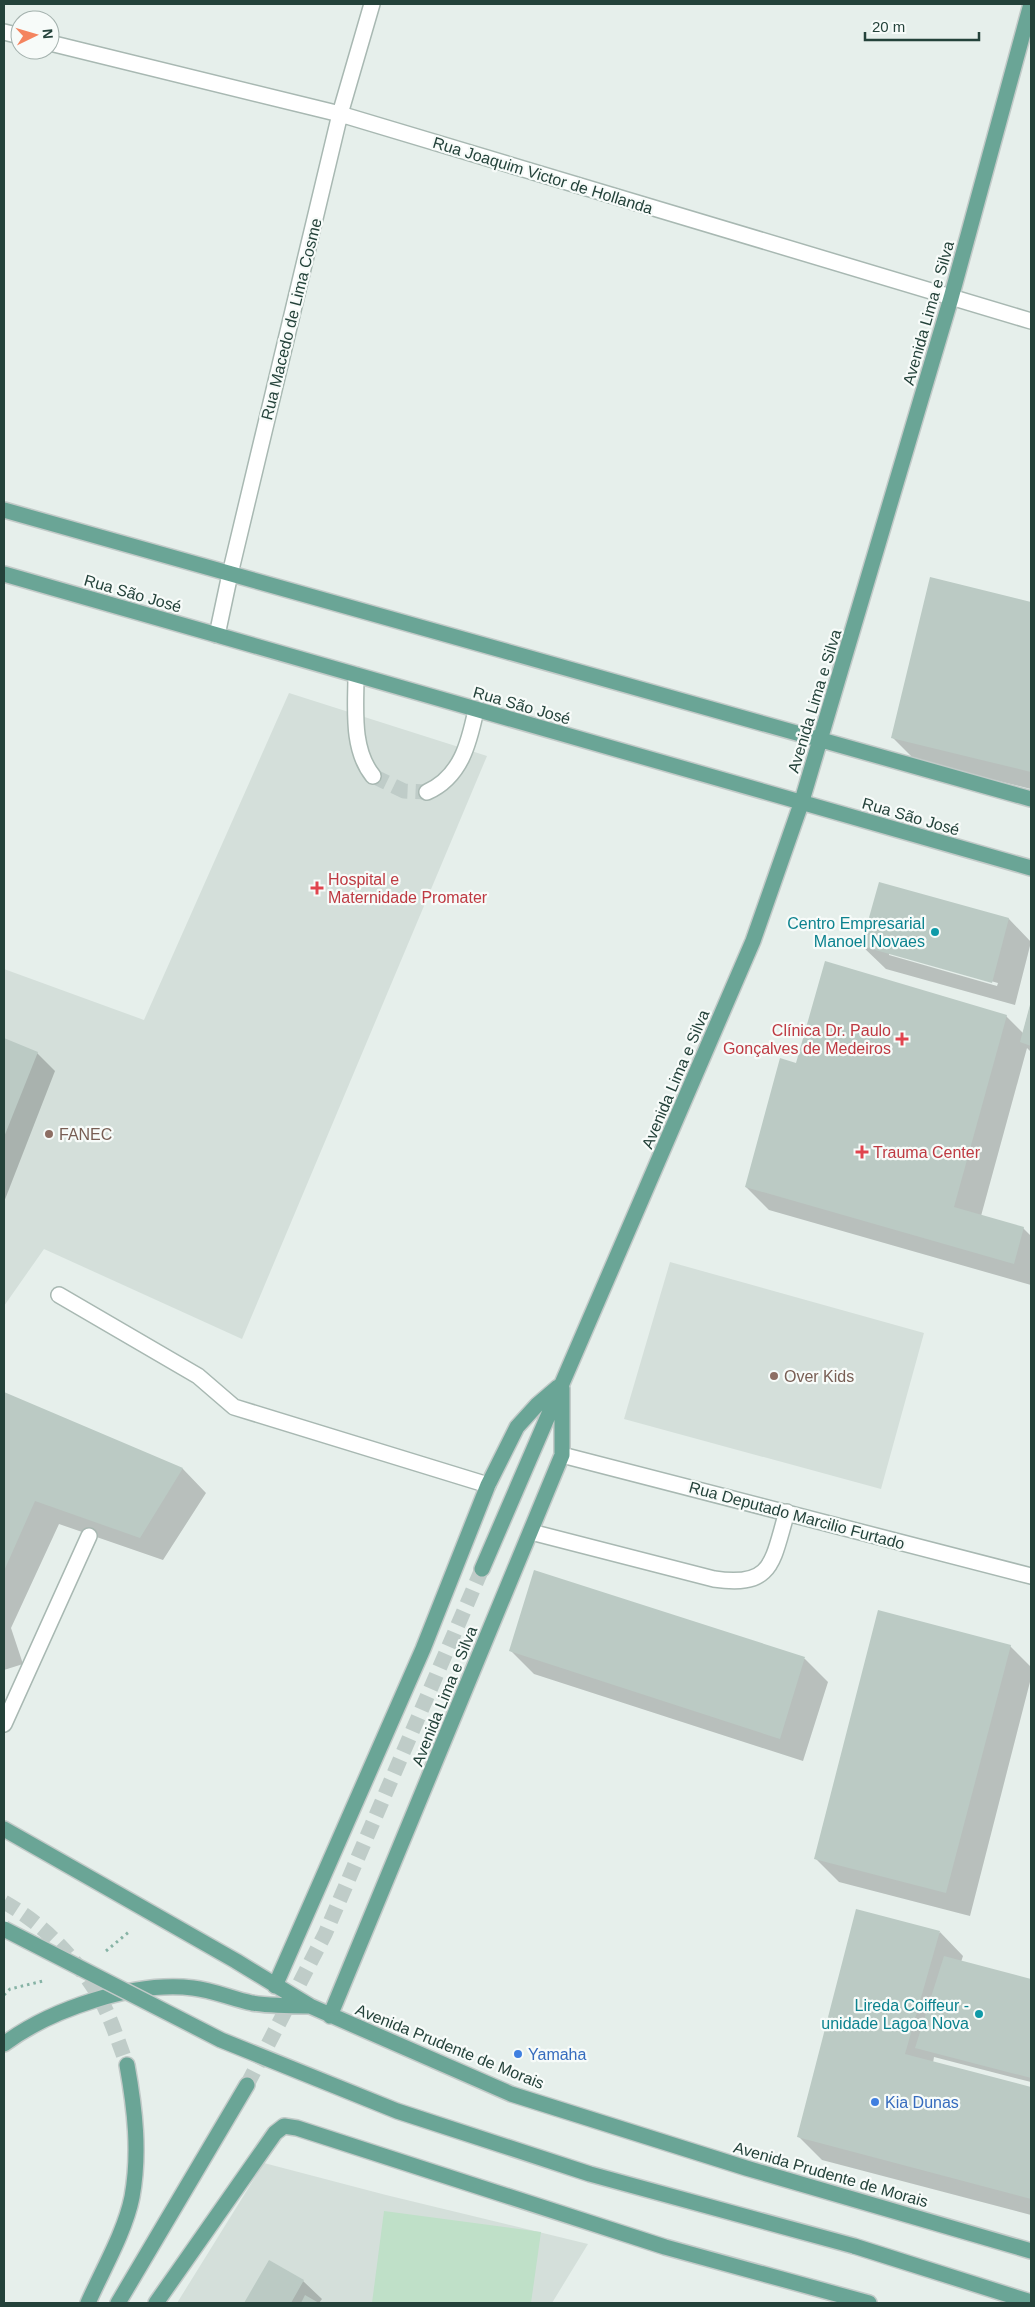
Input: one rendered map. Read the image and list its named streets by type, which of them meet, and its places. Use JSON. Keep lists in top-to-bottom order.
{
  "streets": {
    "main road": ["Avenida Lima e Silva", "Rua São José", "Avenida Prudente de Morais"],
    "street": ["Rua Joaquim Victor de Hollanda", "Rua Macedo de Lima Cosme", "Rua Deputado Marcilio Furtado"]
  },
  "crossings": [
    ["Rua Joaquim Victor de Hollanda", "Avenida Lima e Silva"],
    ["Rua Joaquim Victor de Hollanda", "Rua Macedo de Lima Cosme"],
    ["Avenida Lima e Silva", "Rua São José"],
    ["Avenida Lima e Silva", "Rua Deputado Marcilio Furtado"],
    ["Avenida Lima e Silva", "Avenida Prudente de Morais"],
    ["Rua Macedo de Lima Cosme", "Rua São José"]
  ],
  "places": {
    "health": ["Hospital e Maternidade Promater", "Clínica Dr. Paulo Gonçalves de Medeiros", "Trauma Center"],
    "other": [
      "Centro Empresarial Manoel Novaes",
      "FANEC",
      "Over Kids",
      "Lireda Coiffeur - unidade Lagoa Nova",
      "Yamaha",
      "Kia Dunas"
    ]
  },
  "scale_bar": "20 m",
  "north": "right"
}
